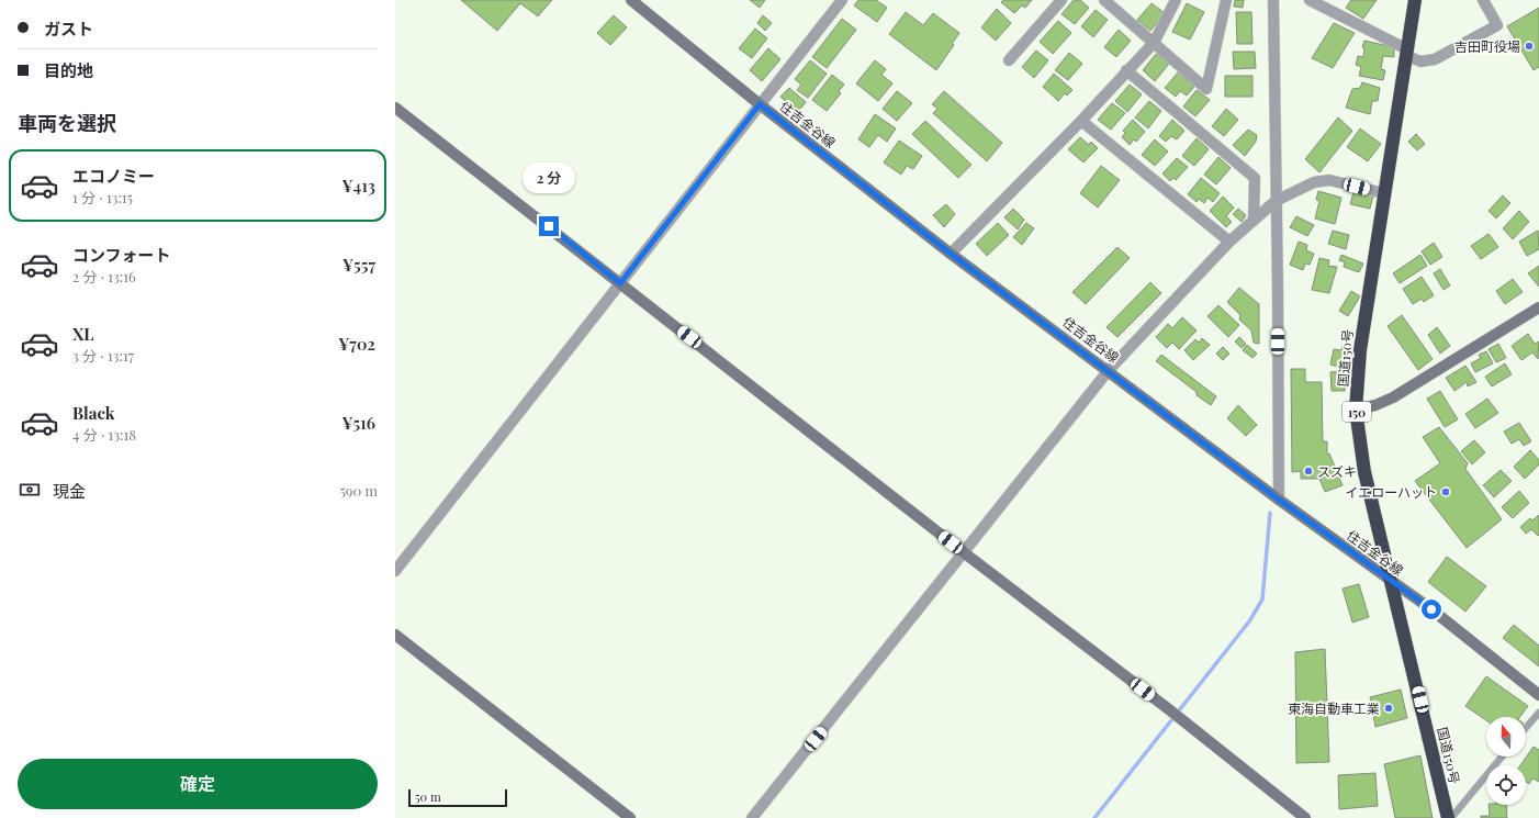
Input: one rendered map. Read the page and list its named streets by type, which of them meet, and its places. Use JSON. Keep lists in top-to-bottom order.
{
  "streets": {
    "highway": ["国道150号", "150"],
    "street": ["住吉金谷線"]
  },
  "crossings": [
    ["住吉金谷線", "国道150号"]
  ],
  "places": [
    "吉田町役場",
    "スズキ",
    "イエローハット",
    "東海自動車工業"
  ],
  "scale_bar": "50 m",
  "north": "top",
  "page": {
    "banner": ["ガスト", "目的地"],
    "heading": "車両を選択",
    "list": [
      {
        "name": "エコノミー",
        "note": "1 分 · 13:15",
        "value": "¥413"
      },
      {
        "name": "コンフォート",
        "note": "2 分 · 13:16",
        "value": "¥557"
      },
      {
        "name": "XL",
        "note": "3 分 · 13:17",
        "value": "¥702"
      },
      {
        "name": "Black",
        "note": "4 分 · 13:18",
        "value": "¥516"
      }
    ],
    "bubble": "2 分",
    "pay": ["現金", "590 m"],
    "buttons": "確定",
    "scale": "50 m"
  }
}
